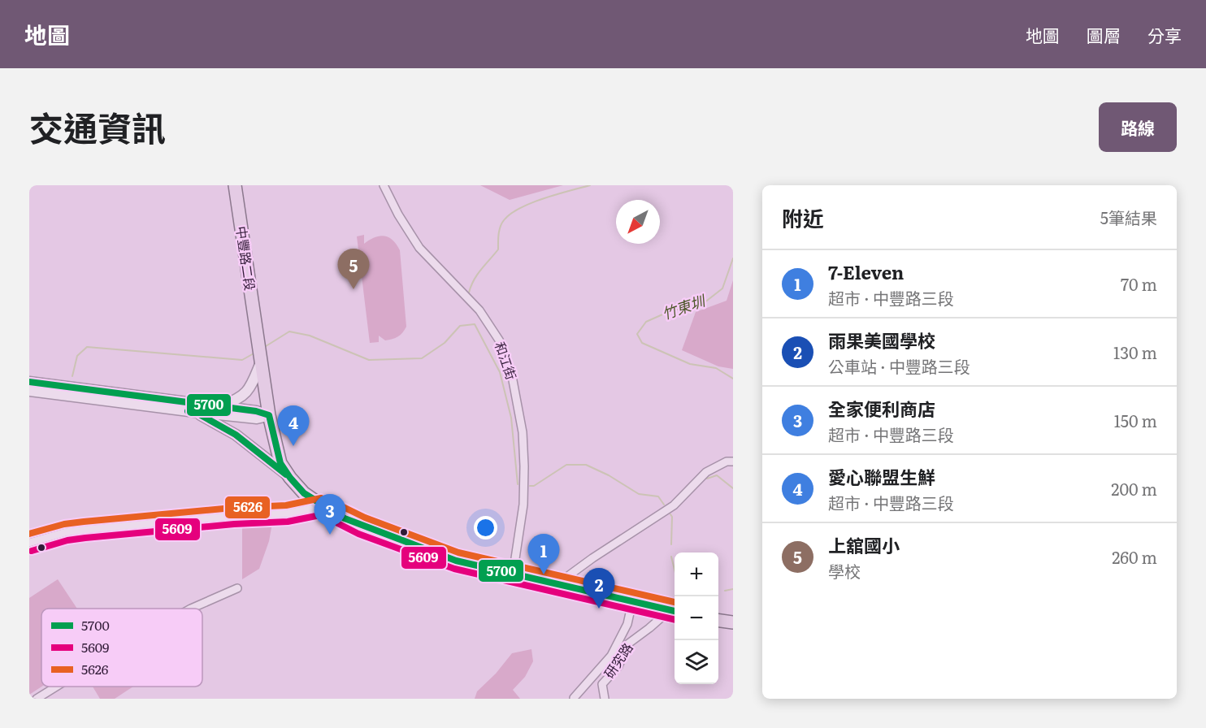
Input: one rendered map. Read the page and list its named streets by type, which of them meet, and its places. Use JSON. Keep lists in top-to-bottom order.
{
  "streets": {
    "main road": ["中豐路二段"],
    "street": ["和江街", "研究路"]
  },
  "water": ["竹東圳"],
  "lines": ["transit line 5700", "transit line 5626", "transit line 5609"],
  "legend": ["5700", "5609", "5626"],
  "north": "bottom left",
  "page": {
    "header": "地圖",
    "nav": ["地圖", "圖層", "分享"],
    "title": "交通資訊",
    "buttons": "路線",
    "heading": ["附近", "5筆結果"],
    "pins": [
      "5",
      "4",
      "3",
      "1",
      "2"
    ],
    "list": [
      {
        "mark": "1",
        "name": "7-Eleven",
        "note": "超市 · 中豐路三段",
        "value": "70 m"
      },
      {
        "mark": "2",
        "name": "雨果美國學校",
        "note": "公車站 · 中豐路三段",
        "value": "130 m"
      },
      {
        "mark": "3",
        "name": "全家便利商店",
        "note": "超市 · 中豐路三段",
        "value": "150 m"
      },
      {
        "mark": "4",
        "name": "愛心聯盟生鮮",
        "note": "超市 · 中豐路三段",
        "value": "200 m"
      },
      {
        "mark": "5",
        "name": "上舘國小",
        "note": "學校",
        "value": "260 m"
      }
    ],
    "map_buttons": ["+", "−"]
  }
}
